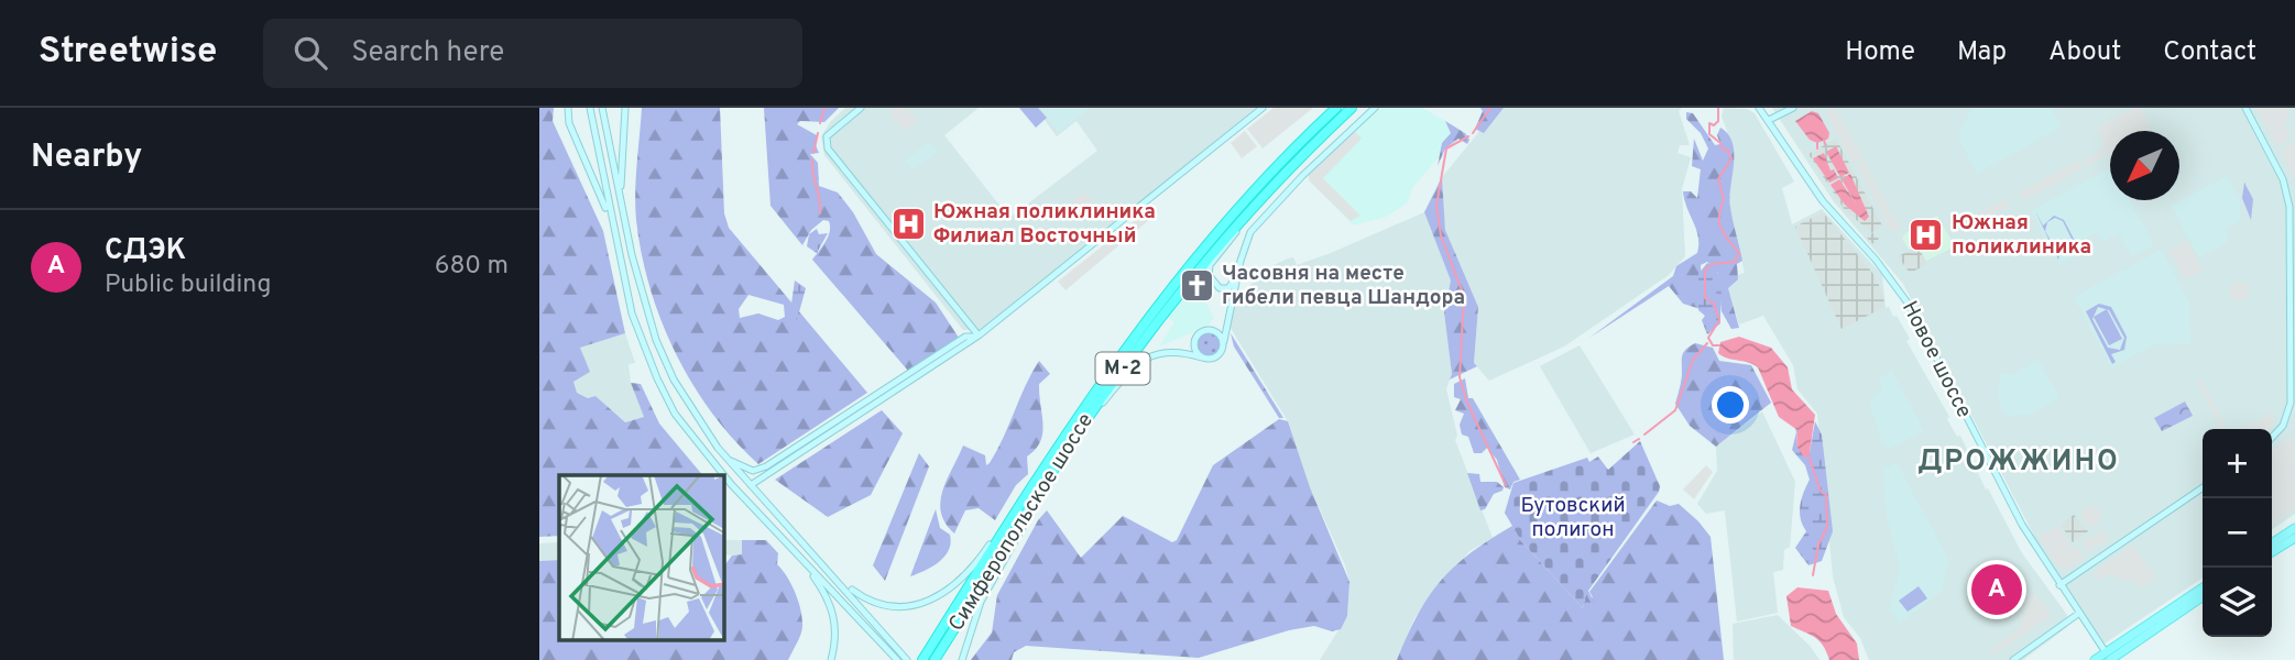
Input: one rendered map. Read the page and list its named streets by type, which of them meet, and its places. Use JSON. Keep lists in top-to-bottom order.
{
  "streets": {
    "highway": ["М-2", "Симферопольское шоссе"],
    "street": ["Новое шоссе"]
  },
  "districts": ["ДРОЖЖИНО"],
  "parks": ["Бутовский полигон"],
  "places": {
    "hospital": ["Южная поликлиника Филиал Восточный", "Южная поликлиника"],
    "church": ["Часовня на месте гибели певца Шандора"]
  },
  "north": "bottom left",
  "page": {
    "header": "Streetwise",
    "search": "Search here",
    "nav": [
      "Home",
      "Map",
      "About",
      "Contact"
    ],
    "heading": "Nearby",
    "list": [
      {
        "mark": "A",
        "name": "СДЭК",
        "note": "Public building",
        "value": "680 m"
      }
    ],
    "map_buttons": ["+", "−"],
    "pins": "A"
  }
}
